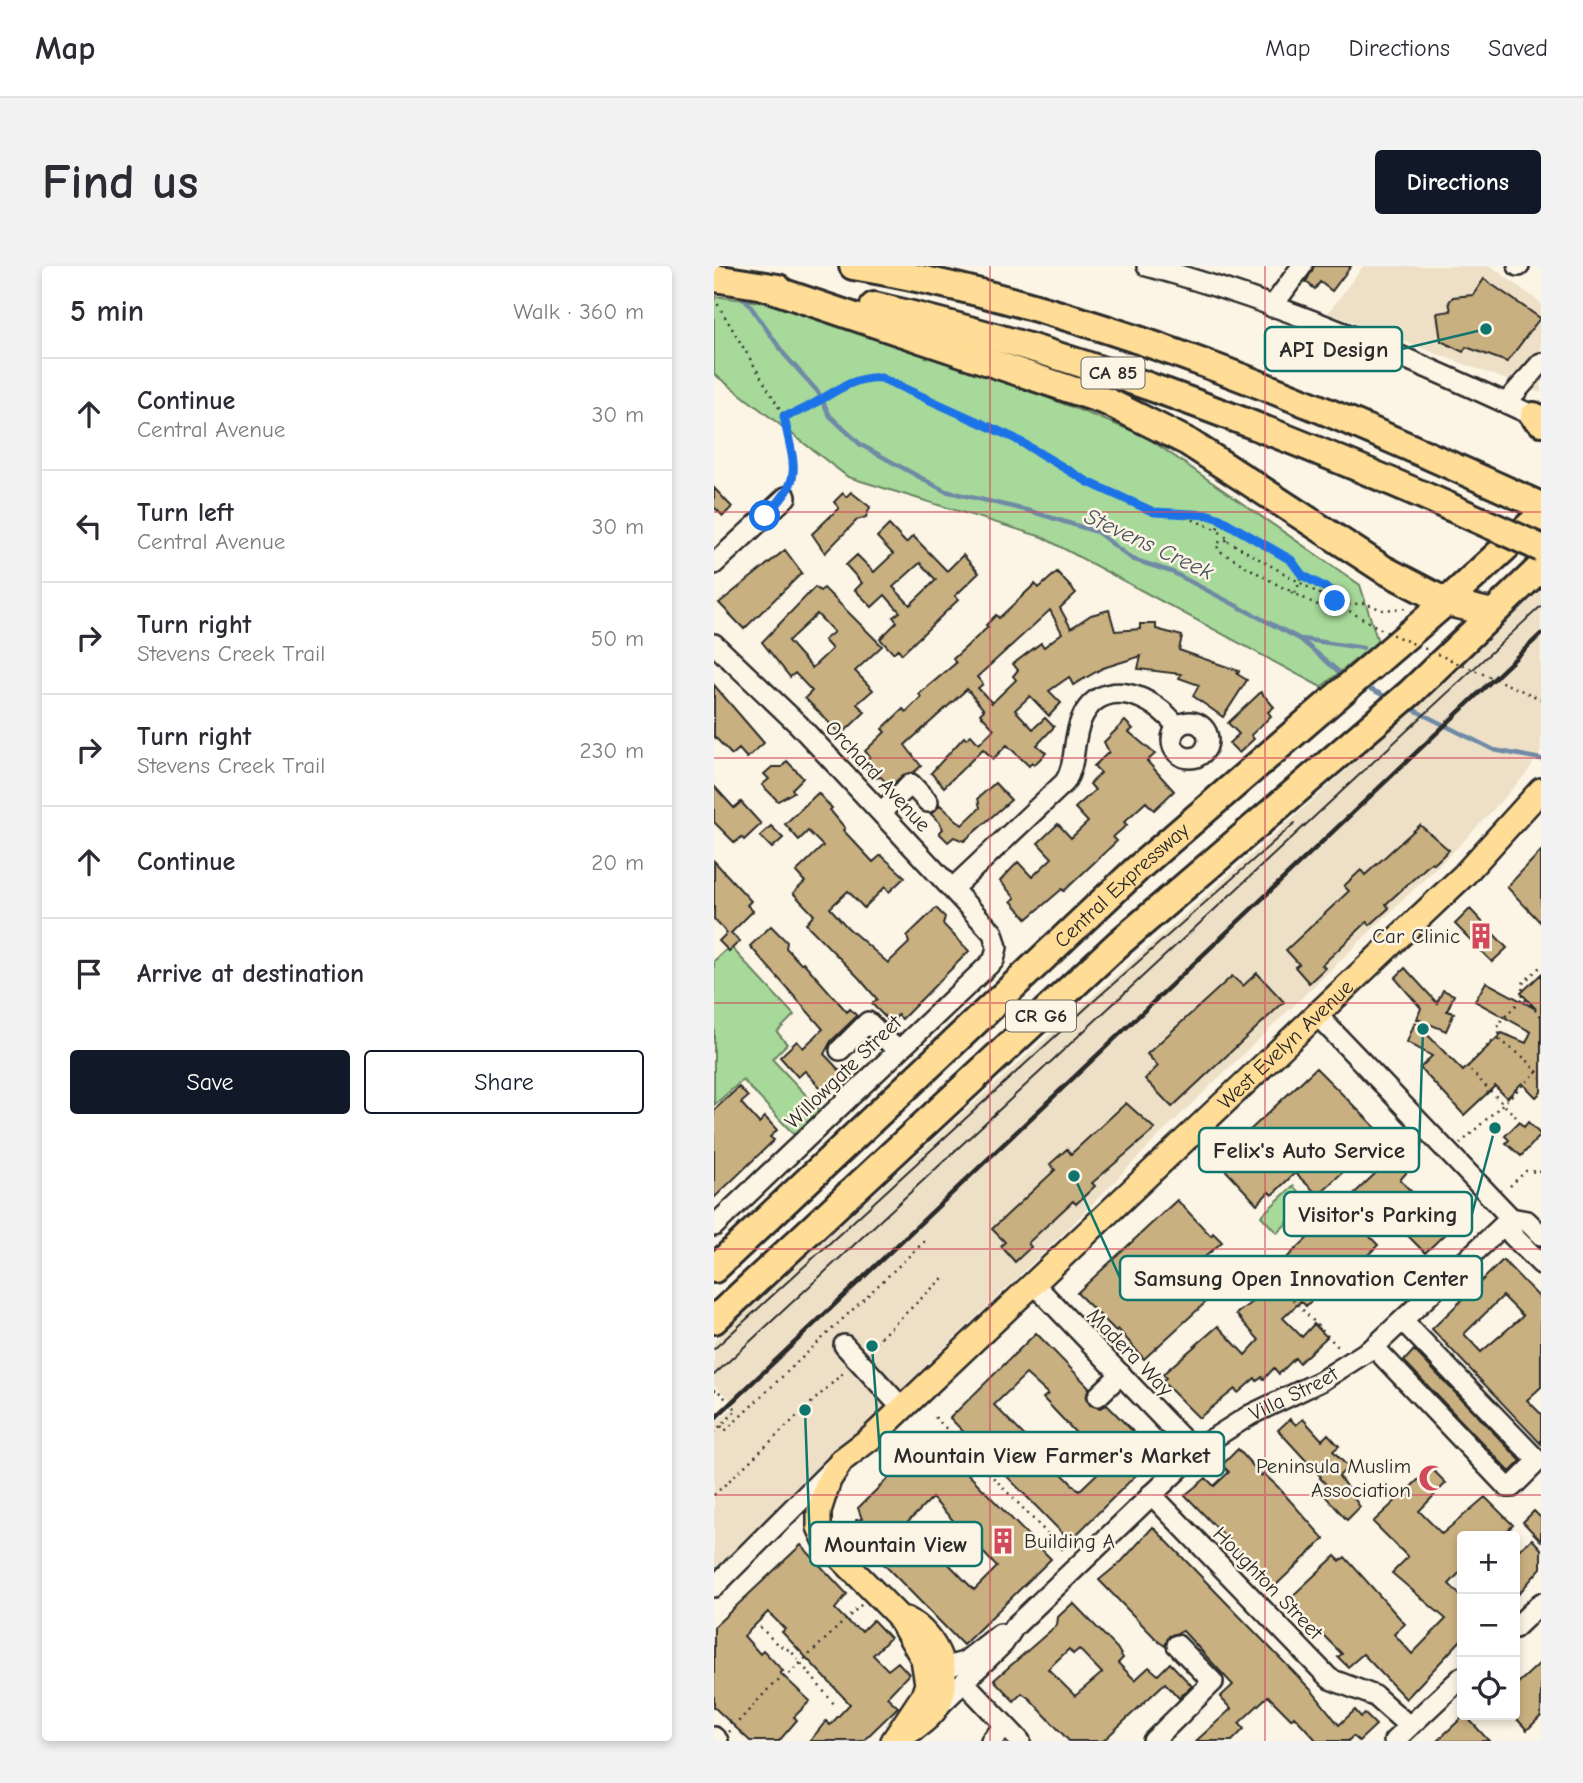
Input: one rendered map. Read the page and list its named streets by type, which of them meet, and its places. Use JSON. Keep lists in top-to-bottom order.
{
  "streets": {
    "highway": ["CA 85", "Central Expressway", "CR G6"],
    "main road": ["West Evelyn Avenue", "Villa Street"],
    "street": [
      "Orchard Avenue",
      "Willowgate Street",
      "Madera Way",
      "Houghton Street"
    ]
  },
  "crossings": [
    ["Orchard Avenue", "Willowgate Street"],
    ["West Evelyn Avenue", "Madera Way"],
    ["Madera Way", "Villa Street"],
    ["Villa Street", "Houghton Street"]
  ],
  "water": ["Stevens Creek"],
  "places": {
    "other": [
      "API Design",
      "Felix's Auto Service",
      "Visitor's Parking",
      "Samsung Open Innovation Center",
      "Mountain View Farmer's Market",
      "Mountain View"
    ],
    "building": ["Car Clinic", "Building A"],
    "mosque": ["Peninsula Muslim Association"]
  },
  "page": {
    "header": "Map",
    "nav": ["Map", "Directions", "Saved"],
    "buttons": [
      "Directions",
      ["Save", "Share"]
    ],
    "title": "Find us",
    "heading": ["5 min", "Walk · 360 m"],
    "list": [
      ["Continue", "Central Avenue", "30 m"],
      ["Turn left", "Central Avenue", "30 m"],
      ["Turn right", "Stevens Creek Trail", "50 m"],
      ["Turn right", "Stevens Creek Trail", "230 m"],
      ["Continue", "20 m"],
      "Arrive at destination"
    ],
    "map_buttons": ["+", "−"]
  }
}
